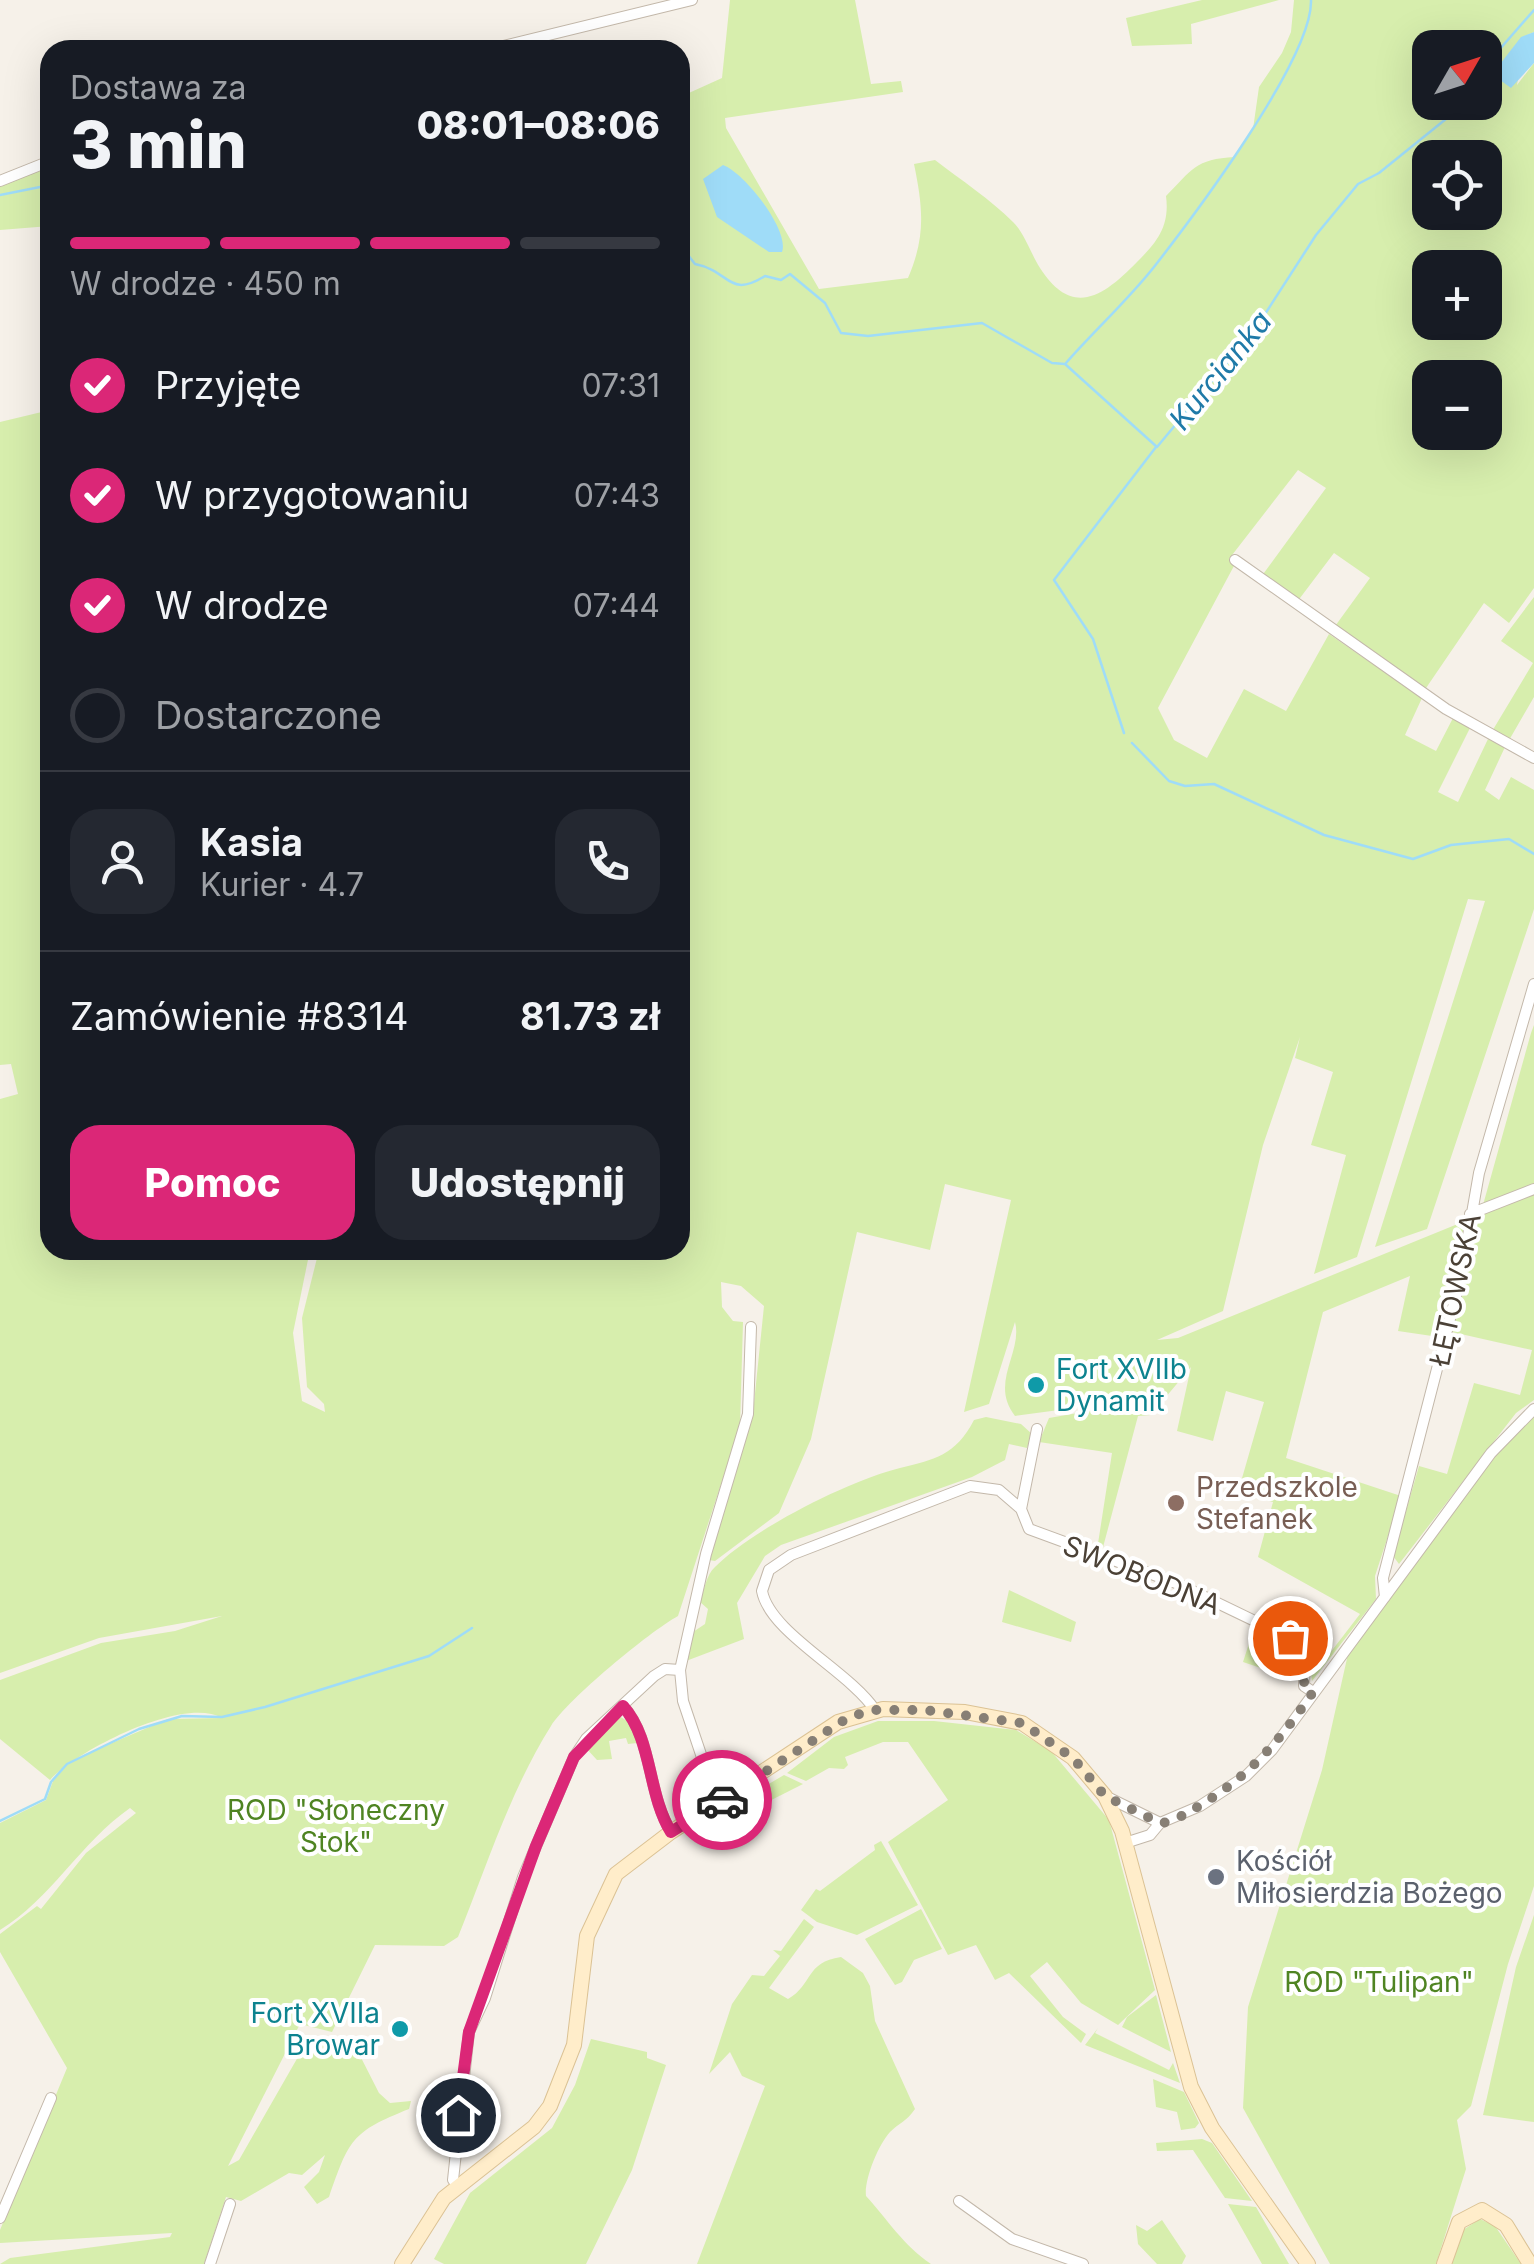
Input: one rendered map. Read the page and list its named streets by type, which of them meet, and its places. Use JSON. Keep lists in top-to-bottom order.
{
  "streets": {
    "street": ["ŁĘTOWSKA", "SWOBODNA"]
  },
  "water": ["Kurcianka"],
  "parks": ["ROD \"Słoneczny Stok\"", "ROD \"Tulipan\""],
  "places": [
    "Fort XVIIb Dynamit",
    "Przedszkole Stefanek",
    "Kościół Miłosierdzia Bożego",
    "Fort XVIIa Browar"
  ],
  "north": "top right",
  "page": {
    "map_buttons": ["+", "−"],
    "heading": ["3 min", "Dostawa za", "08:01–08:06"],
    "panel": [
      "Kasia",
      "Kurier · 4.7",
      "Zamówienie #8314",
      "81.73 zł"
    ],
    "bar": "W drodze · 450 m",
    "list": [
      ["Przyjęte", "07:31"],
      ["W przygotowaniu", "07:43"],
      ["W drodze", "07:44"],
      "Dostarczone"
    ],
    "buttons": ["Pomoc", "Udostępnij"]
  }
}
